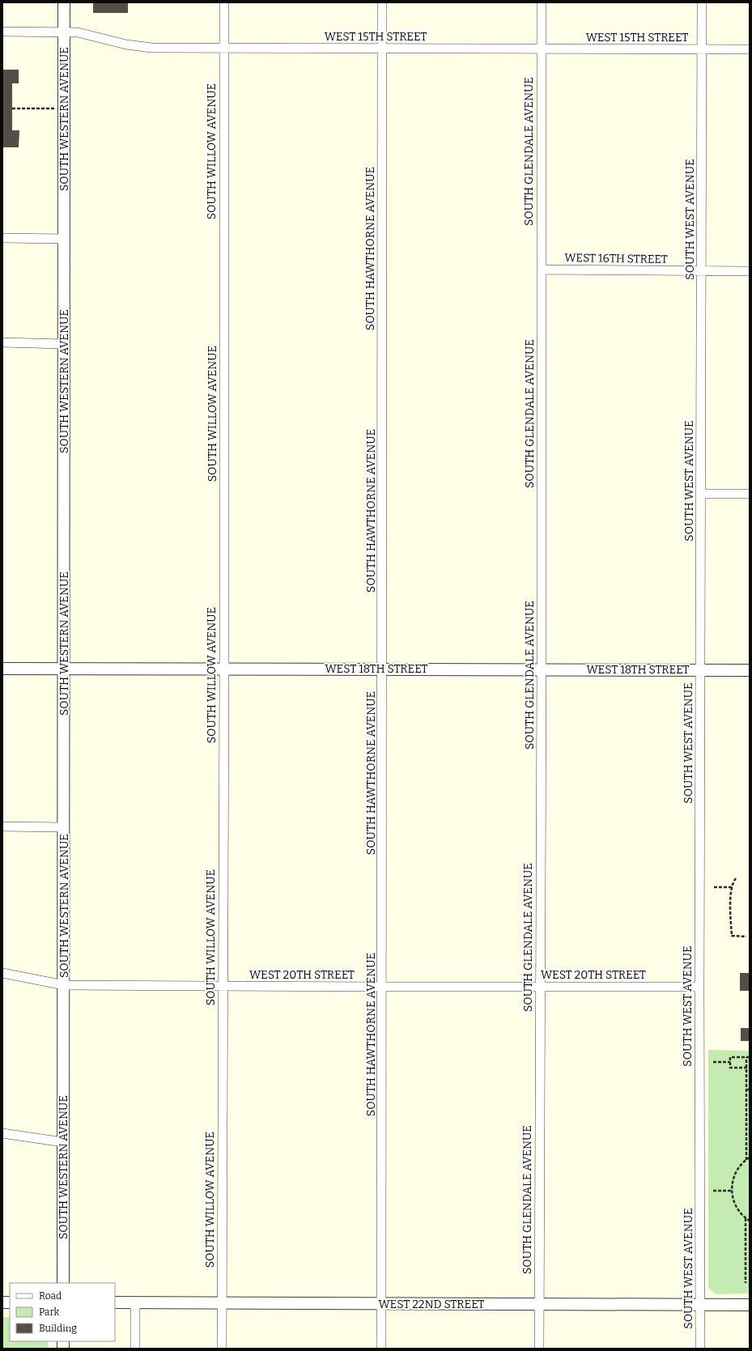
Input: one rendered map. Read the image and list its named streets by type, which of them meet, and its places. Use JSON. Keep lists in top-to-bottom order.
{
  "streets": {
    "street": [
      "WEST 15TH STREET",
      "SOUTH WESTERN AVENUE",
      "SOUTH WILLOW AVENUE",
      "SOUTH GLENDALE AVENUE",
      "SOUTH WEST AVENUE",
      "SOUTH HAWTHORNE AVENUE",
      "WEST 16TH STREET",
      "WEST 18TH STREET",
      "WEST 20TH STREET",
      "WEST 22ND STREET"
    ]
  },
  "crossings": [
    ["WEST 15TH STREET", "SOUTH WESTERN AVENUE"],
    ["WEST 15TH STREET", "SOUTH WILLOW AVENUE"],
    ["WEST 15TH STREET", "SOUTH GLENDALE AVENUE"],
    ["WEST 15TH STREET", "SOUTH WEST AVENUE"],
    ["WEST 15TH STREET", "SOUTH HAWTHORNE AVENUE"],
    ["SOUTH WESTERN AVENUE", "WEST 18TH STREET"],
    ["SOUTH WESTERN AVENUE", "WEST 20TH STREET"],
    ["SOUTH WILLOW AVENUE", "WEST 18TH STREET"],
    ["SOUTH WILLOW AVENUE", "WEST 20TH STREET"],
    ["SOUTH WILLOW AVENUE", "WEST 22ND STREET"],
    ["SOUTH GLENDALE AVENUE", "WEST 16TH STREET"],
    ["SOUTH GLENDALE AVENUE", "WEST 18TH STREET"],
    ["SOUTH GLENDALE AVENUE", "WEST 20TH STREET"],
    ["SOUTH GLENDALE AVENUE", "WEST 22ND STREET"],
    ["SOUTH WEST AVENUE", "WEST 16TH STREET"],
    ["SOUTH WEST AVENUE", "WEST 18TH STREET"],
    ["SOUTH WEST AVENUE", "WEST 20TH STREET"],
    ["SOUTH WEST AVENUE", "WEST 22ND STREET"],
    ["SOUTH HAWTHORNE AVENUE", "WEST 18TH STREET"],
    ["SOUTH HAWTHORNE AVENUE", "WEST 20TH STREET"],
    ["SOUTH HAWTHORNE AVENUE", "WEST 22ND STREET"]
  ],
  "legend": ["Road", "Park", "Building"]
}
